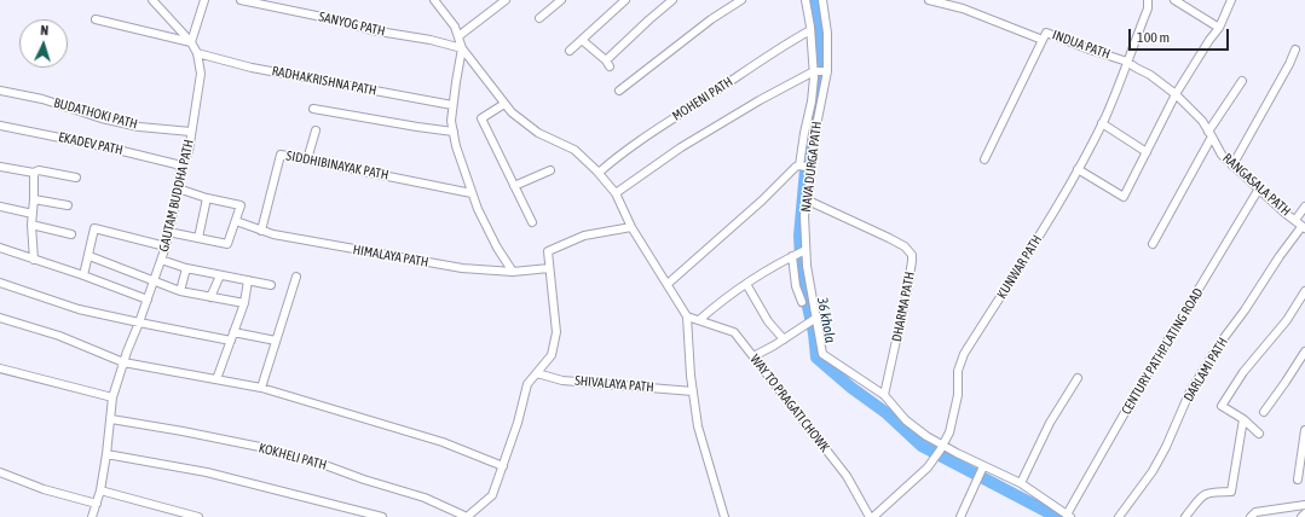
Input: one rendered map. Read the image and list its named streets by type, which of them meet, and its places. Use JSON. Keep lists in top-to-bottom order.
{
  "streets": {
    "street": [
      "SANYOG PATH",
      "INDUA PATH",
      "RADHAKRISHNA PATH",
      "MOHENI PATH",
      "BUDATHOKI PATH",
      "EKADEV PATH",
      "SIDDHIBINAYAK PATH",
      "NAVA DURGA PATH",
      "RANGASALA PATH",
      "GAUTAM BUDDHA PATH",
      "HIMALAYA PATH",
      "KUNWAR PATH",
      "DHARMA PATH",
      "CENTURY PATHPLATING ROAD",
      "DARLAMI PATH",
      "SHIVALAYA PATH",
      "WAY TO PRAGATI CHOWK",
      "KOKHELI PATH"
    ]
  },
  "crossings": [
    ["INDUA PATH", "RANGASALA PATH"],
    ["INDUA PATH", "KUNWAR PATH"],
    ["RADHAKRISHNA PATH", "GAUTAM BUDDHA PATH"],
    ["BUDATHOKI PATH", "GAUTAM BUDDHA PATH"],
    ["EKADEV PATH", "GAUTAM BUDDHA PATH"],
    ["SIDDHIBINAYAK PATH", "HIMALAYA PATH"],
    ["NAVA DURGA PATH", "KUNWAR PATH"],
    ["NAVA DURGA PATH", "DHARMA PATH"],
    ["NAVA DURGA PATH", "CENTURY PATHPLATING ROAD"],
    ["RANGASALA PATH", "KUNWAR PATH"],
    ["RANGASALA PATH", "CENTURY PATHPLATING ROAD"],
    ["RANGASALA PATH", "DARLAMI PATH"],
    ["GAUTAM BUDDHA PATH", "KOKHELI PATH"]
  ],
  "water": ["36 khola"],
  "scale_bar": "100 m",
  "north": "top"
}
